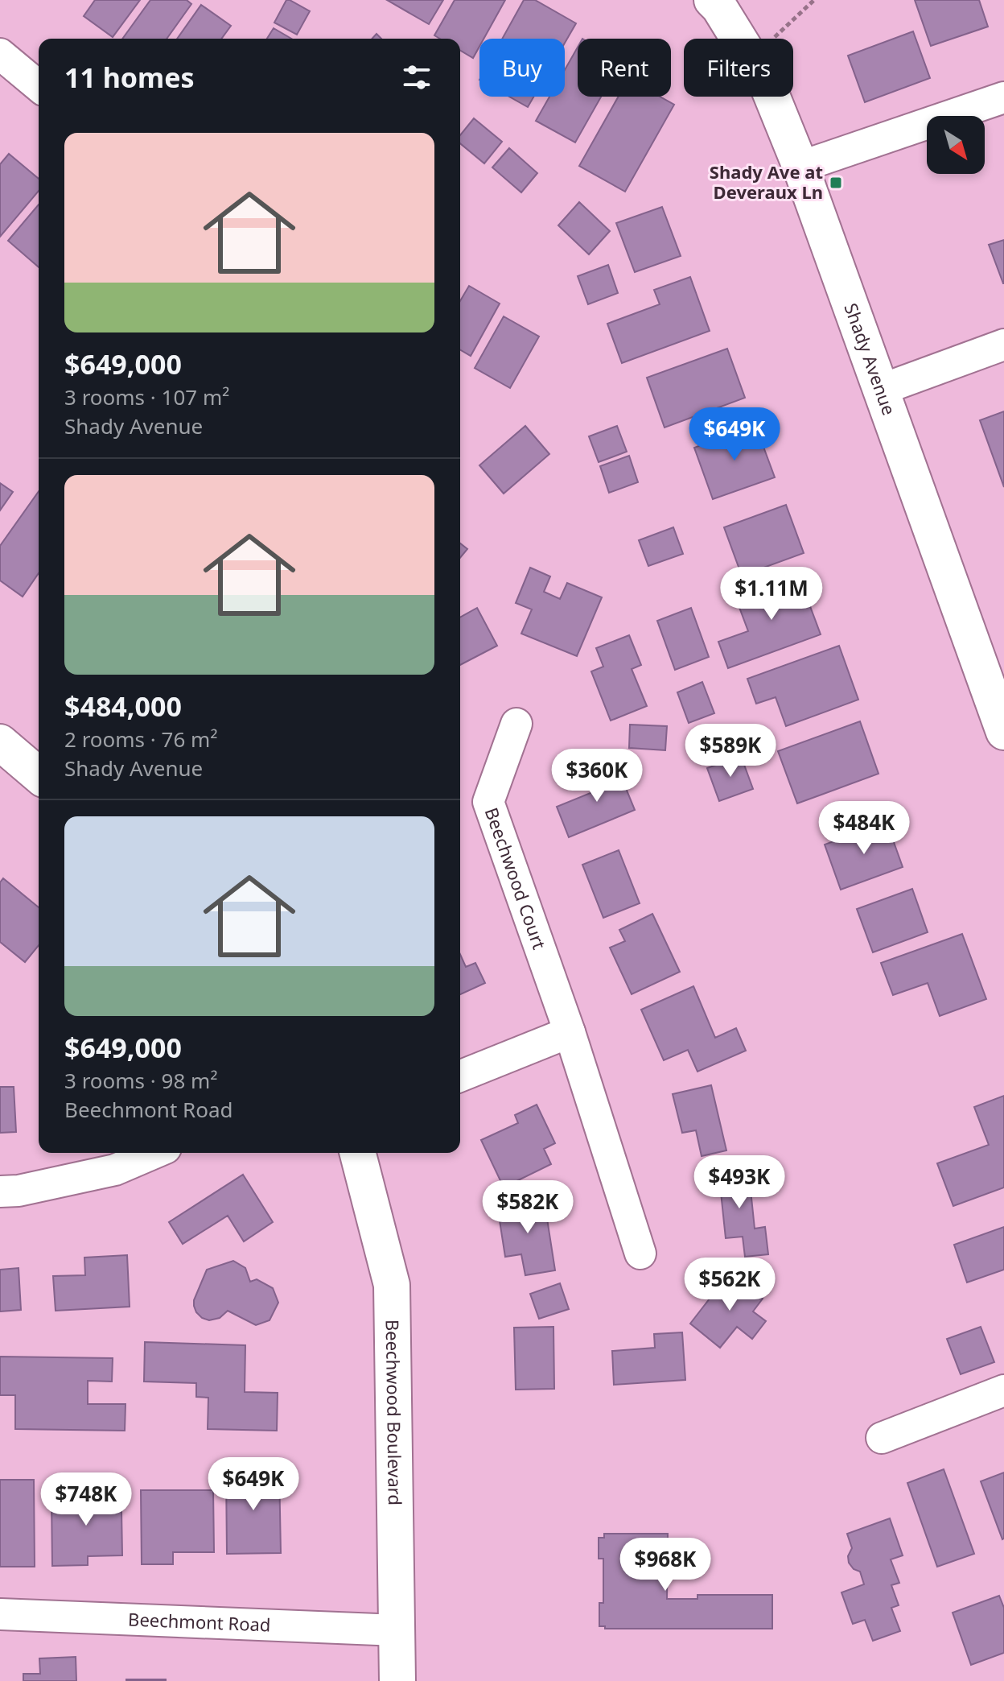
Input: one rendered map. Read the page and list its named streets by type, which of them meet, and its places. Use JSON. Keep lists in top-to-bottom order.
{
  "streets": {
    "main road": ["Shady Avenue", "Beechwood Boulevard"],
    "street": ["Beechwood Court", "Beechmont Road"]
  },
  "crossings": [
    ["Beechwood Boulevard", "Beechmont Road"]
  ],
  "places": {
    "transit": ["Shady Ave at Deveraux Ln"]
  },
  "north": "bottom right",
  "page": {
    "chip": ["Buy", "Rent", "Filters"],
    "heading": "11 homes",
    "list": [
      {
        "name": "$649,000",
        "note": "3 rooms · 107 m² · Shady Avenue"
      },
      {
        "name": "$484,000",
        "note": "2 rooms · 76 m² · Shady Avenue"
      },
      {
        "name": "$649,000",
        "note": "3 rooms · 98 m² · Beechmont Road"
      }
    ],
    "price": [
      "$649K",
      "$1.11M",
      "$589K",
      "$360K",
      "$484K",
      "$493K",
      "$582K",
      "$562K",
      "$649K",
      "$748K",
      "$968K"
    ]
  }
}
